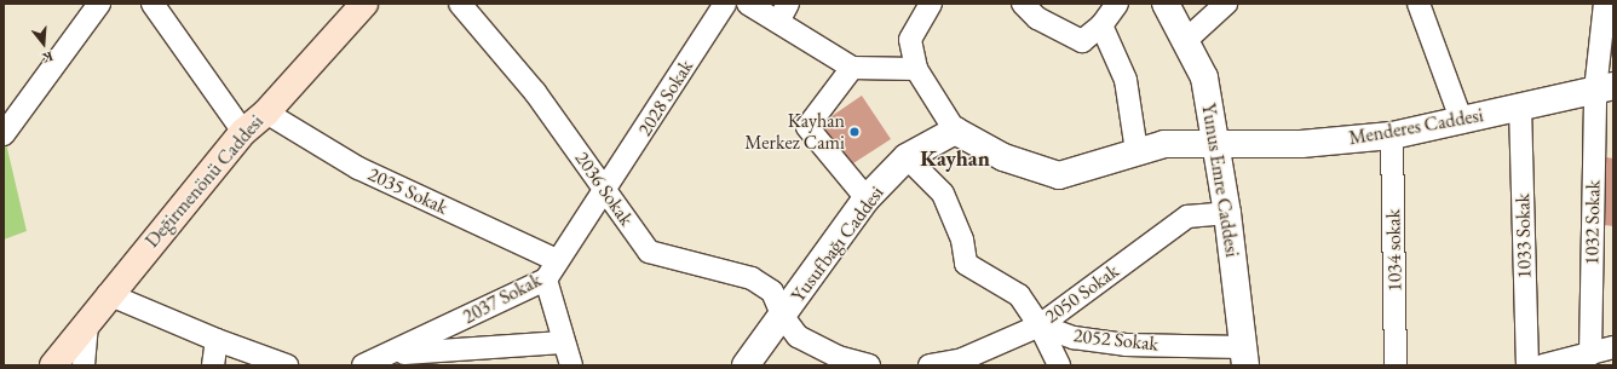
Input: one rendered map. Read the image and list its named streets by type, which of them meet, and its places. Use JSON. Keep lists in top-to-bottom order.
{
  "streets": {
    "main road": ["Değirmenönü Caddesi"],
    "street": [
      "2028 Sokak",
      "Menderes Caddesi",
      "Yunus Emre Caddesi",
      "2036 Sokak",
      "2035 Sokak",
      "1032 Sokak",
      "1033 Sokak",
      "Yusufbağı Caddesi",
      "1034 sokak",
      "2050 Sokak",
      "2037 Sokak",
      "2052 Sokak"
    ]
  },
  "crossings": [
    ["2028 Sokak", "2036 Sokak"],
    ["2028 Sokak", "2037 Sokak"],
    ["Menderes Caddesi", "Yunus Emre Caddesi"],
    ["Menderes Caddesi", "1032 Sokak"],
    ["Menderes Caddesi", "1033 Sokak"],
    ["Menderes Caddesi", "1034 sokak"],
    ["Yunus Emre Caddesi", "2050 Sokak"],
    ["Yunus Emre Caddesi", "2052 Sokak"],
    ["Değirmenönü Caddesi", "2035 Sokak"],
    ["2036 Sokak", "Yusufbağı Caddesi"],
    ["2036 Sokak", "2037 Sokak"],
    ["2035 Sokak", "2037 Sokak"],
    ["2050 Sokak", "2052 Sokak"]
  ],
  "districts": ["Kayhan"],
  "places": ["Kayhan Merkez Cami"],
  "north": "bottom"
}
